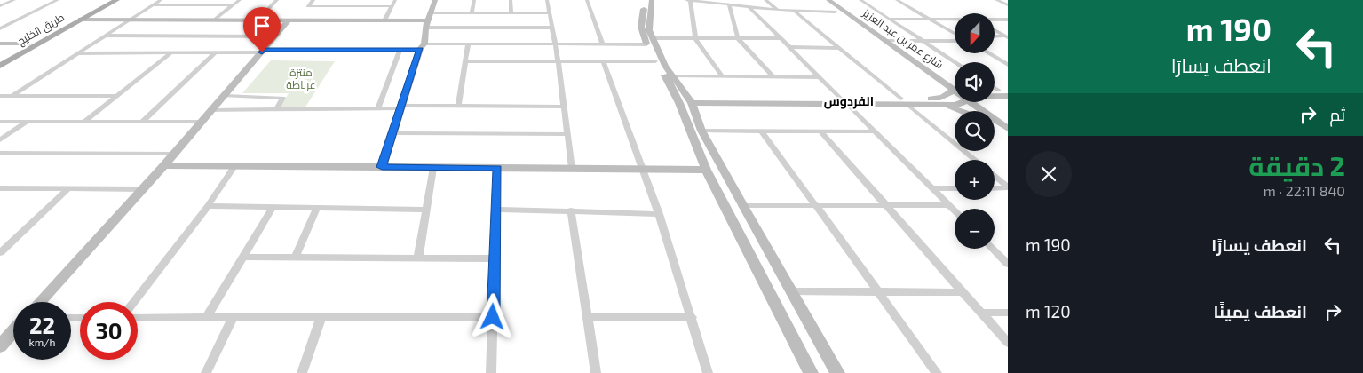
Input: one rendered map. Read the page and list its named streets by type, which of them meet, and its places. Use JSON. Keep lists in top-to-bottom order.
{
  "streets": {
    "main road": ["طريق الخليج"],
    "street": ["شارع عمر بن عبد العزيز"]
  },
  "districts": ["الفردوس"],
  "parks": ["منتزة غرناطة"],
  "north": "bottom",
  "page": {
    "turn": ["190 m", "انعطف يسارًا"],
    "map_buttons": ["+", "−"],
    "then": "ثم",
    "heading": ["2 دقيقة", "840 m · 22:11"],
    "list": [
      {
        "name": "انعطف يسارًا",
        "value": "190 m"
      },
      {
        "name": "انعطف يمينًا",
        "value": "120 m"
      }
    ],
    "speed": "22 km/h",
    "limit": "30"
  }
}
